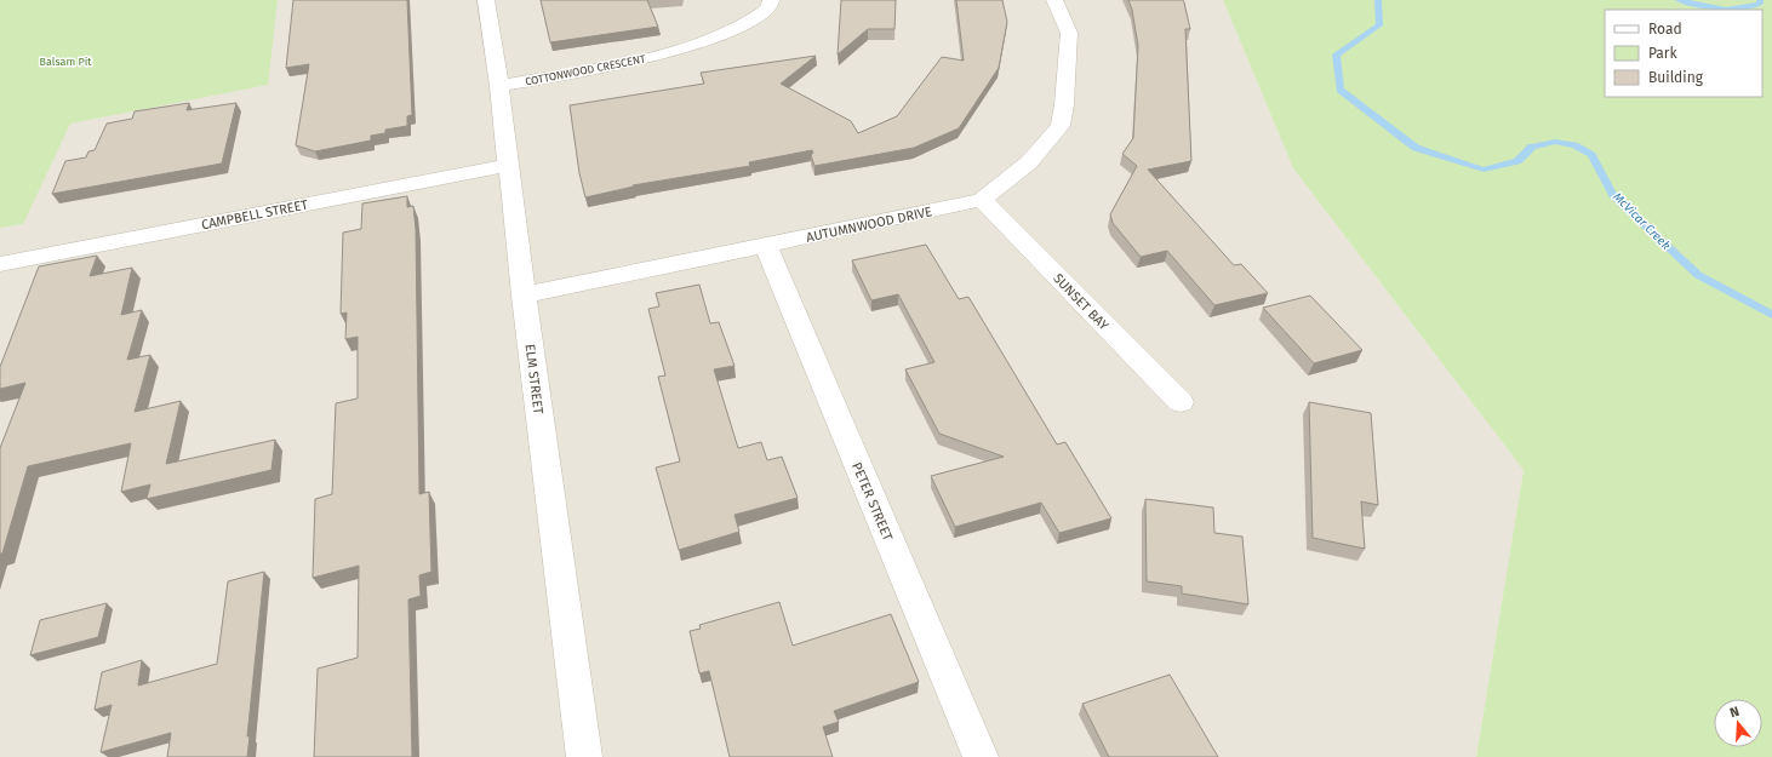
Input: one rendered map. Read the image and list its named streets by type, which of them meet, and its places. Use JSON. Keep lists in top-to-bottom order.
{
  "streets": {
    "street": [
      "COTTONWOOD CRESCENT",
      "CAMPBELL STREET",
      "AUTUMNWOOD DRIVE",
      "SUNSET BAY",
      "ELM STREET",
      "PETER STREET"
    ]
  },
  "crossings": [
    ["COTTONWOOD CRESCENT", "ELM STREET"],
    ["CAMPBELL STREET", "ELM STREET"],
    ["AUTUMNWOOD DRIVE", "SUNSET BAY"],
    ["AUTUMNWOOD DRIVE", "ELM STREET"],
    ["AUTUMNWOOD DRIVE", "PETER STREET"]
  ],
  "water": ["McVicar Creek"],
  "parks": ["Balsam Pit"],
  "legend": ["Road", "Park", "Building"],
  "north": "top"
}
